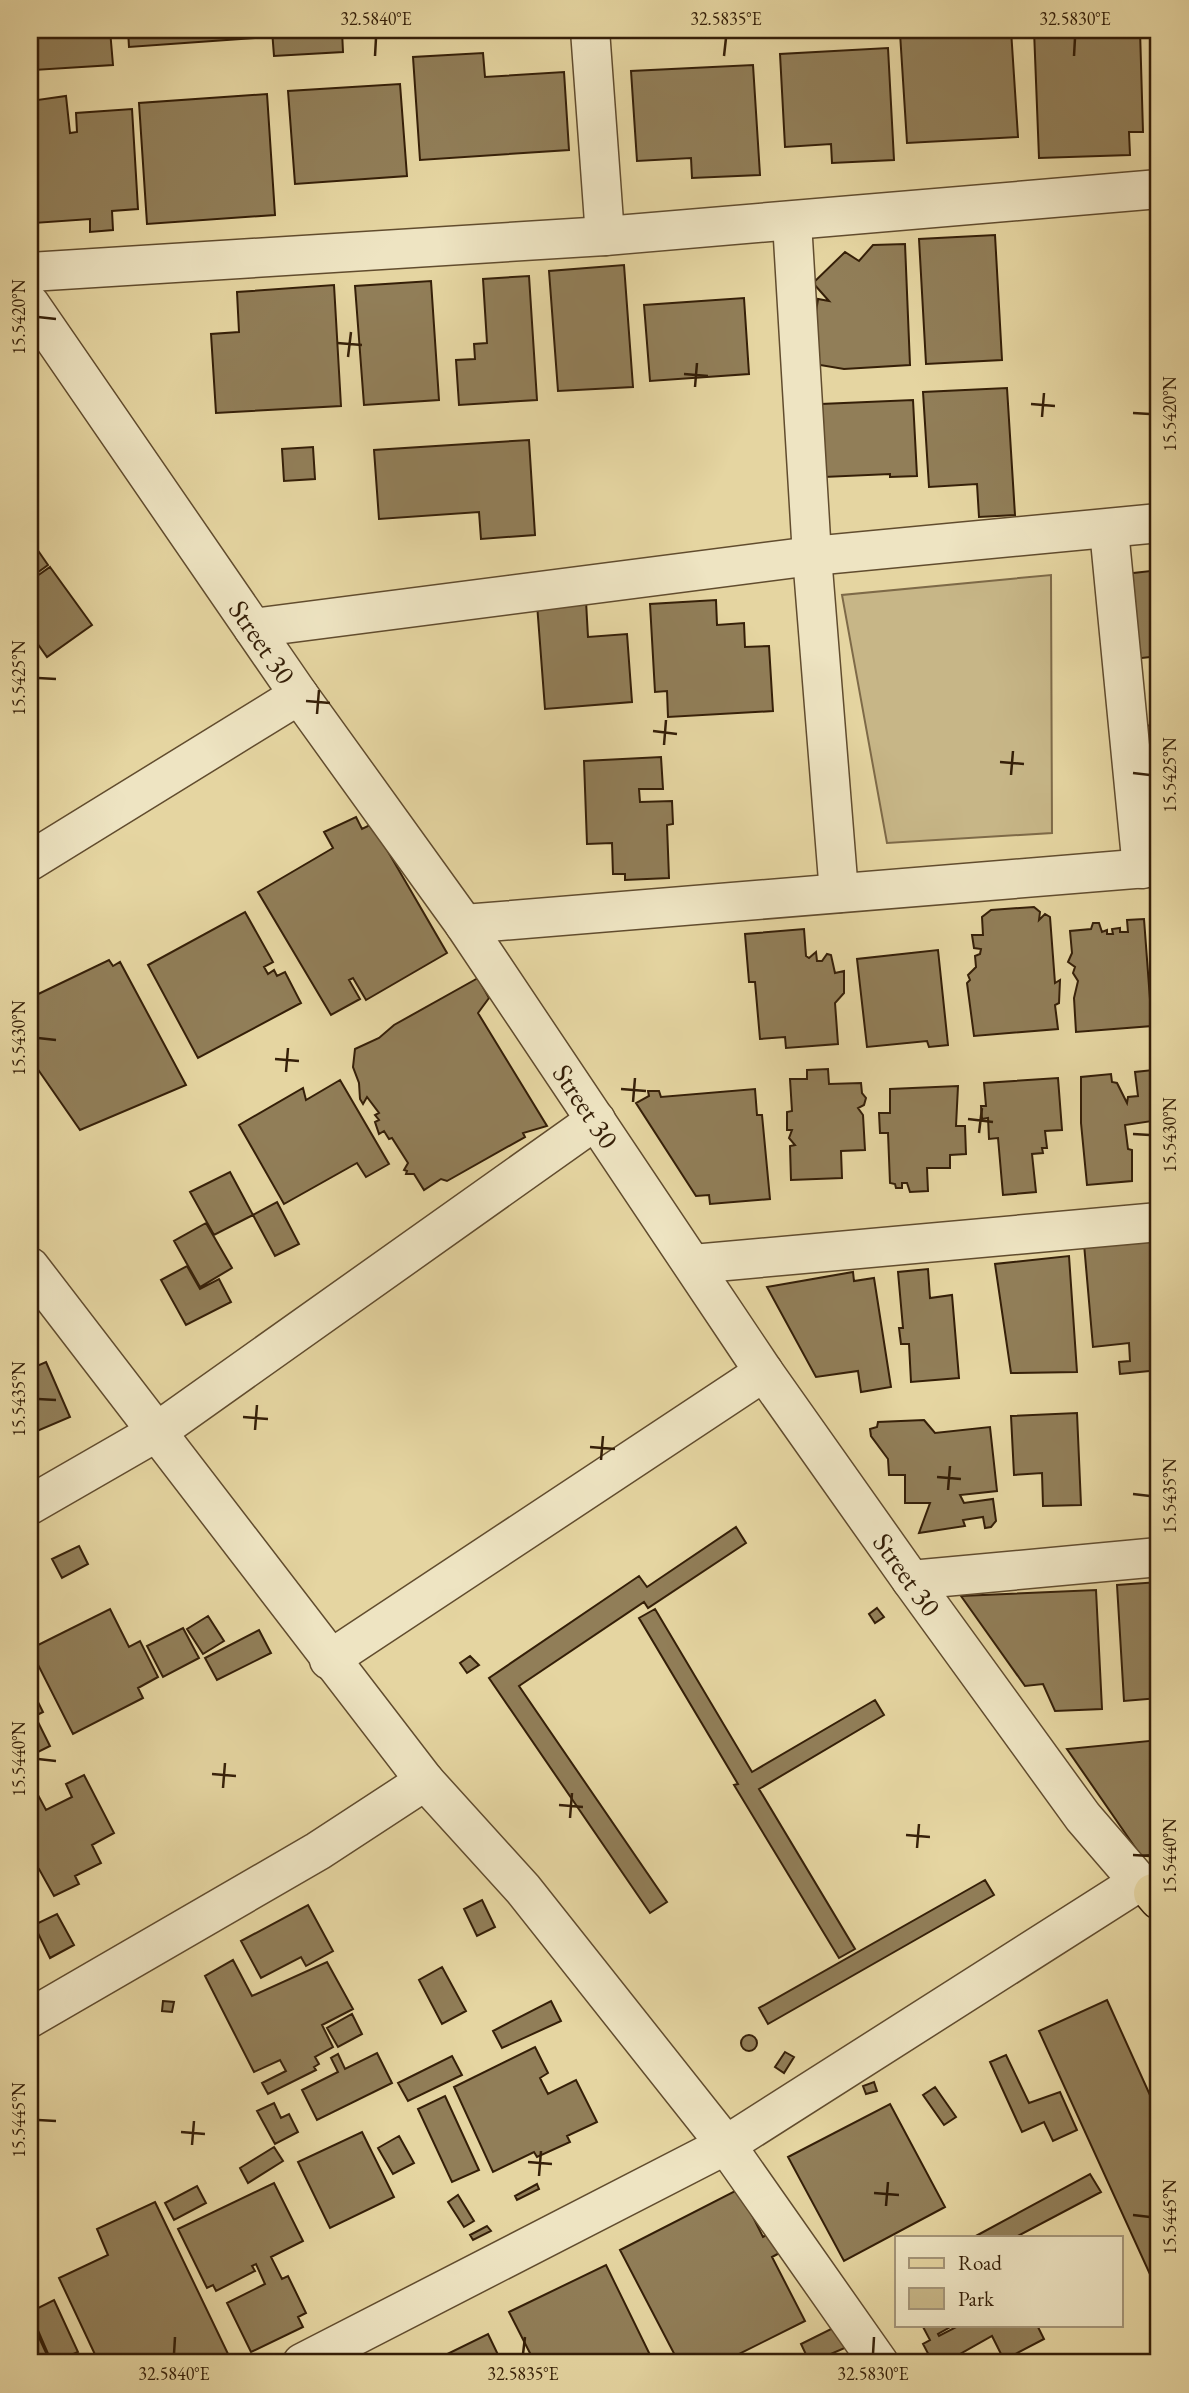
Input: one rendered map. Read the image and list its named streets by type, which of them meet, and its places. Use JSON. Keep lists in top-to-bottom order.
{
  "streets": {
    "street": ["Street 30"]
  },
  "legend": ["Road", "Park"],
  "coordinates": [
    "32.5840°E",
    "32.5835°E",
    "32.5830°E",
    "15.5420°N",
    "15.5425°N",
    "15.5430°N",
    "15.5435°N",
    "15.5440°N",
    "15.5445°N"
  ]
}
